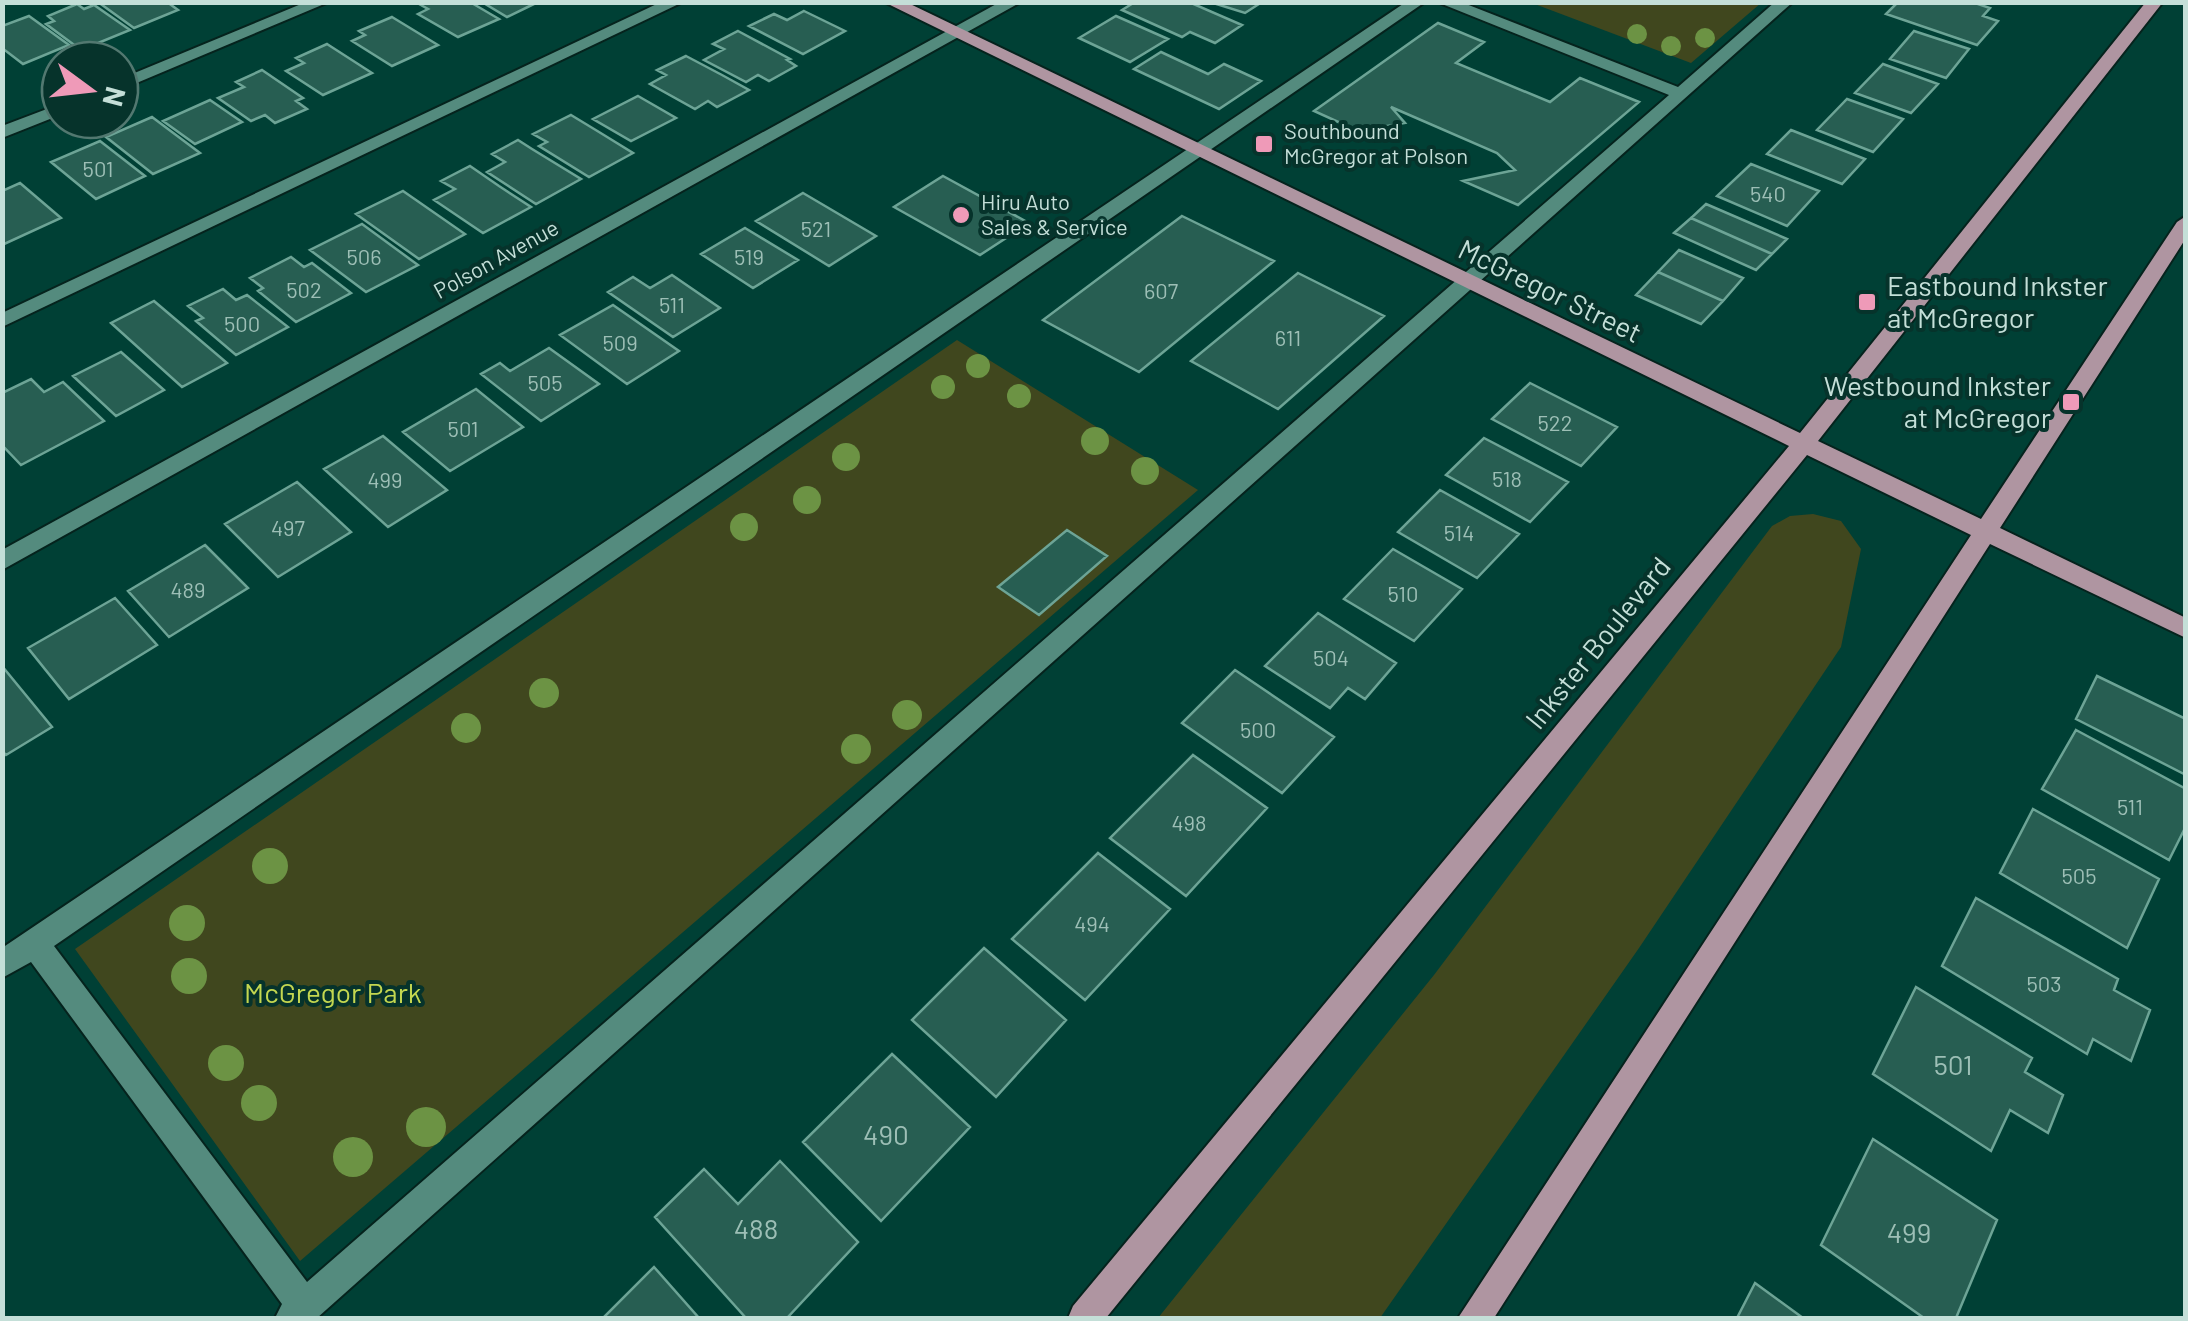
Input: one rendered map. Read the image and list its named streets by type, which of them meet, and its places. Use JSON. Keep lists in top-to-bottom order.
{
  "streets": {
    "main road": ["McGregor Street", "Inkster Boulevard"],
    "street": ["Polson Avenue"]
  },
  "crossings": [
    ["Polson Avenue", "McGregor Street"],
    ["McGregor Street", "Inkster Boulevard"]
  ],
  "parks": ["McGregor Park"],
  "places": {
    "transit": ["Southbound McGregor at Polson", "Eastbound Inkster at McGregor", "Westbound Inkster at McGregor"],
    "other": ["Hiru Auto Sales & Service"]
  },
  "house_numbers": [
    "501",
    "540",
    "521",
    "506",
    "519",
    "502",
    "607",
    "511",
    "500",
    "611",
    "509",
    "505",
    "522",
    "501",
    "518",
    "499",
    "497",
    "514",
    "489",
    "510",
    "504",
    "500",
    "511",
    "498",
    "505",
    "494",
    "503",
    "501",
    "490",
    "488",
    "499"
  ],
  "north": "right"
}
